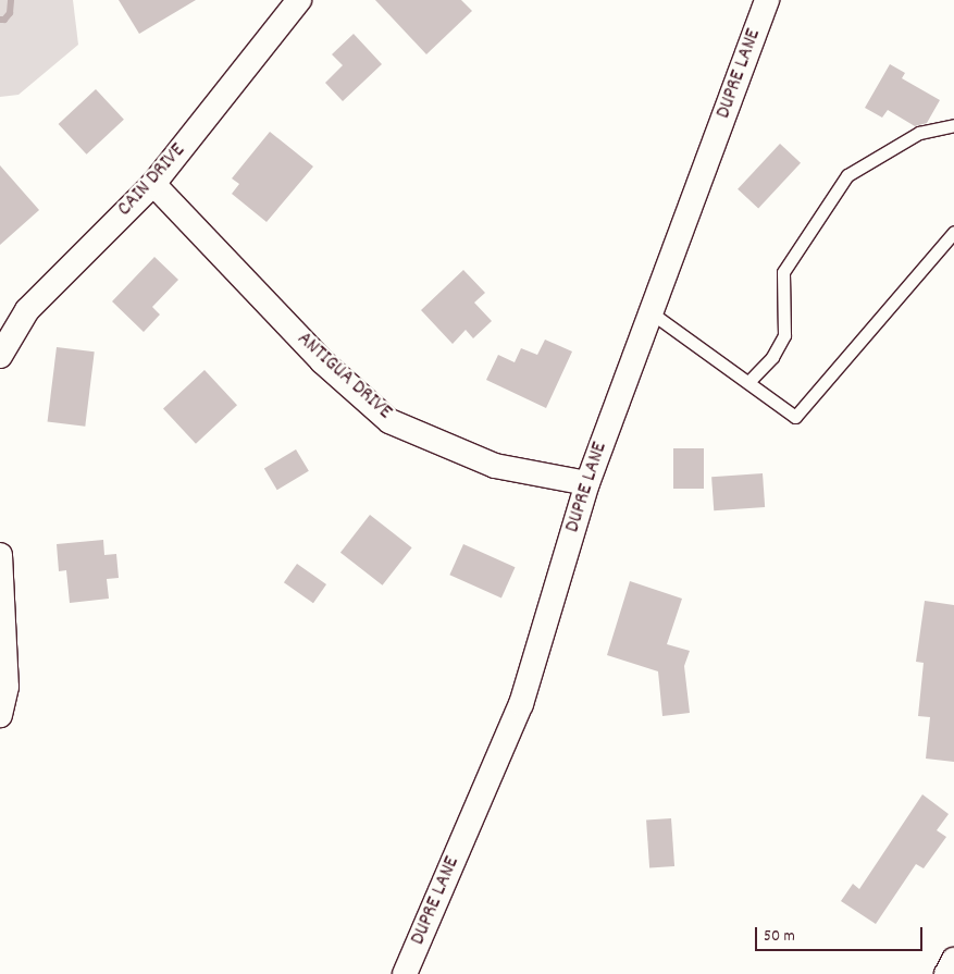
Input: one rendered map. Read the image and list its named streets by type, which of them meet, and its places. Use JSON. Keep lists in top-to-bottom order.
{
  "streets": {
    "street": ["DUPRE LANE", "CAIN DRIVE", "ANTIGUA DRIVE"]
  },
  "crossings": [
    ["DUPRE LANE", "ANTIGUA DRIVE"],
    ["CAIN DRIVE", "ANTIGUA DRIVE"]
  ],
  "scale_bar": "50 m"
}
